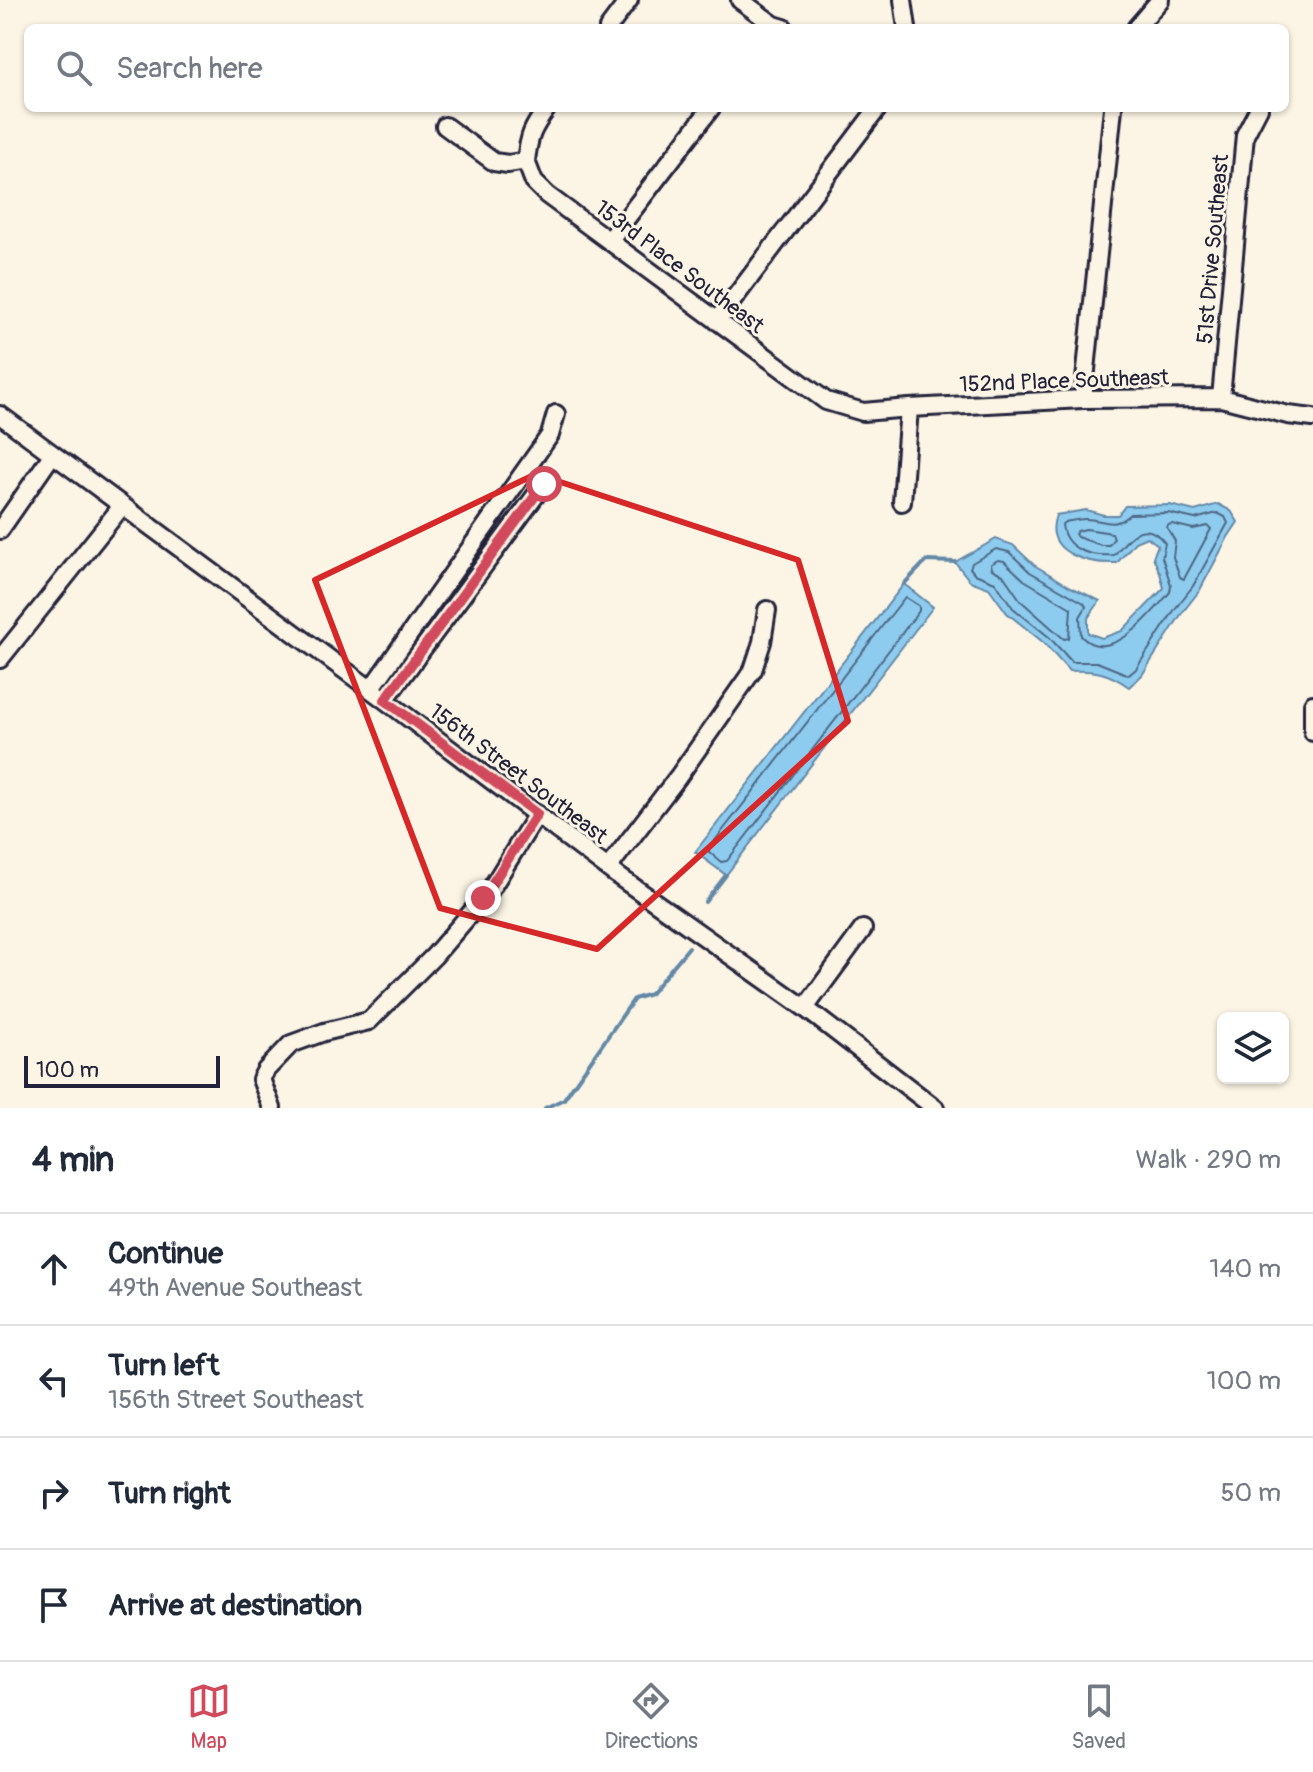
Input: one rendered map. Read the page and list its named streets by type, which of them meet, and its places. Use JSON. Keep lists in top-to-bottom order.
{
  "streets": {
    "street": [
      "51st Drive Southeast",
      "153rd Place Southeast",
      "152nd Place Southeast",
      "156th Street Southeast"
    ]
  },
  "crossings": [
    ["51st Drive Southeast", "152nd Place Southeast"],
    ["153rd Place Southeast", "152nd Place Southeast"]
  ],
  "scale_bar": "100 m",
  "page": {
    "search": "Search here",
    "scale": "100 m",
    "heading": ["4 min", "Walk · 290 m"],
    "list": [
      ["Continue", "49th Avenue Southeast", "140 m"],
      ["Turn left", "156th Street Southeast", "100 m"],
      ["Turn right", "50 m"],
      "Arrive at destination"
    ],
    "nav": ["Map", "Directions", "Saved"]
  }
}
